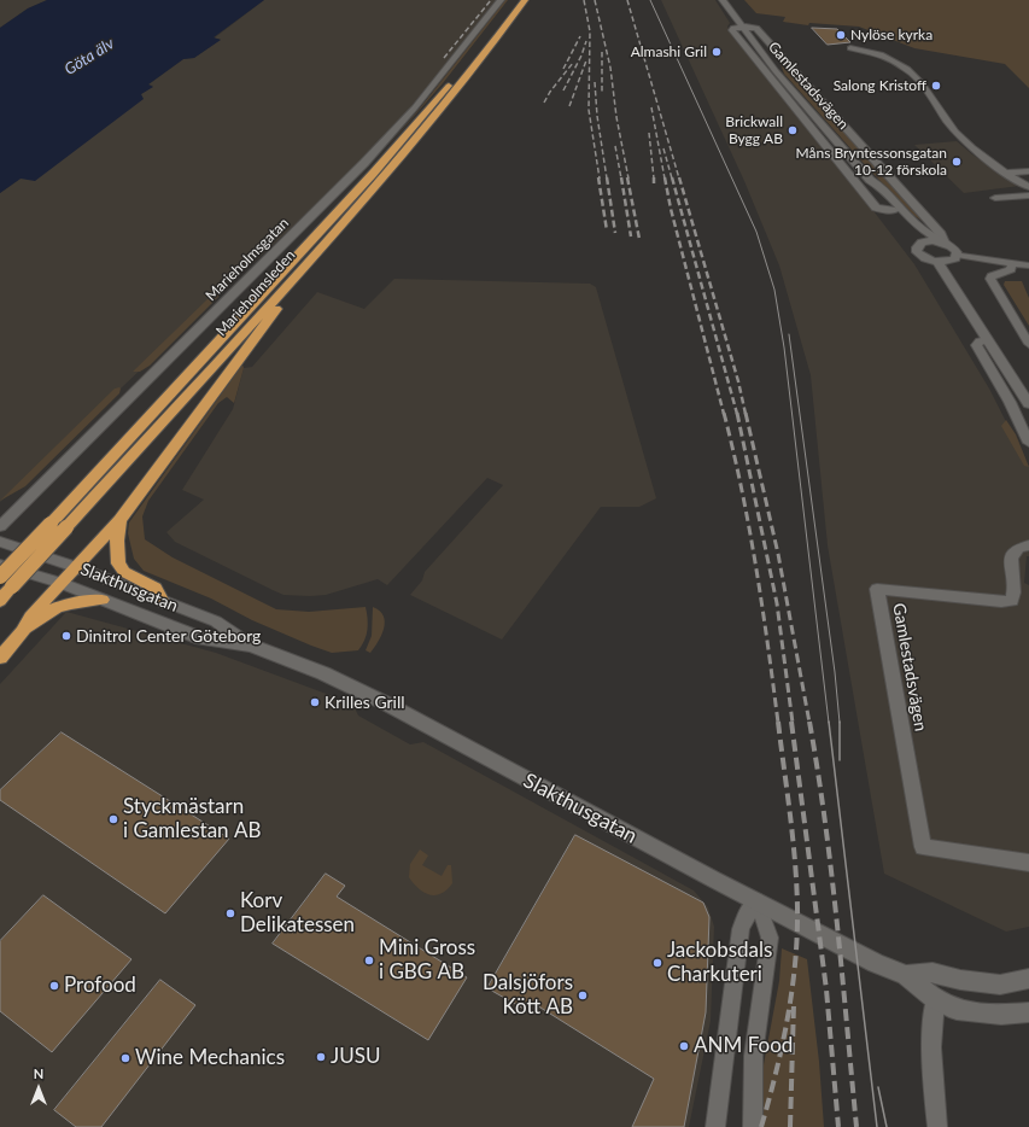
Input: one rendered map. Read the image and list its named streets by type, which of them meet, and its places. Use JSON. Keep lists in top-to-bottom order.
{
  "streets": {
    "highway": ["Marieholmsleden"],
    "street": ["Gamlestadsvägen", "Marieholmsgatan", "Slakthusgatan"]
  },
  "water": ["Göta älv"],
  "places": [
    "Nylöse kyrka",
    "Almashi Gril",
    "Salong Kristoff",
    "Brickwall Bygg AB",
    "Måns Bryntessonsgatan 10-12 förskola",
    "Dinitrol Center Göteborg",
    "Krilles Grill",
    "Styckmästarn i Gamlestan AB",
    "Korv Delikatessen",
    "Mini Gross i GBG AB",
    "Jackobsdals Charkuteri",
    "Profood",
    "Dalsjöfors Kött AB",
    "ANM Food",
    "JUSU",
    "Wine Mechanics"
  ],
  "north": "top"
}
